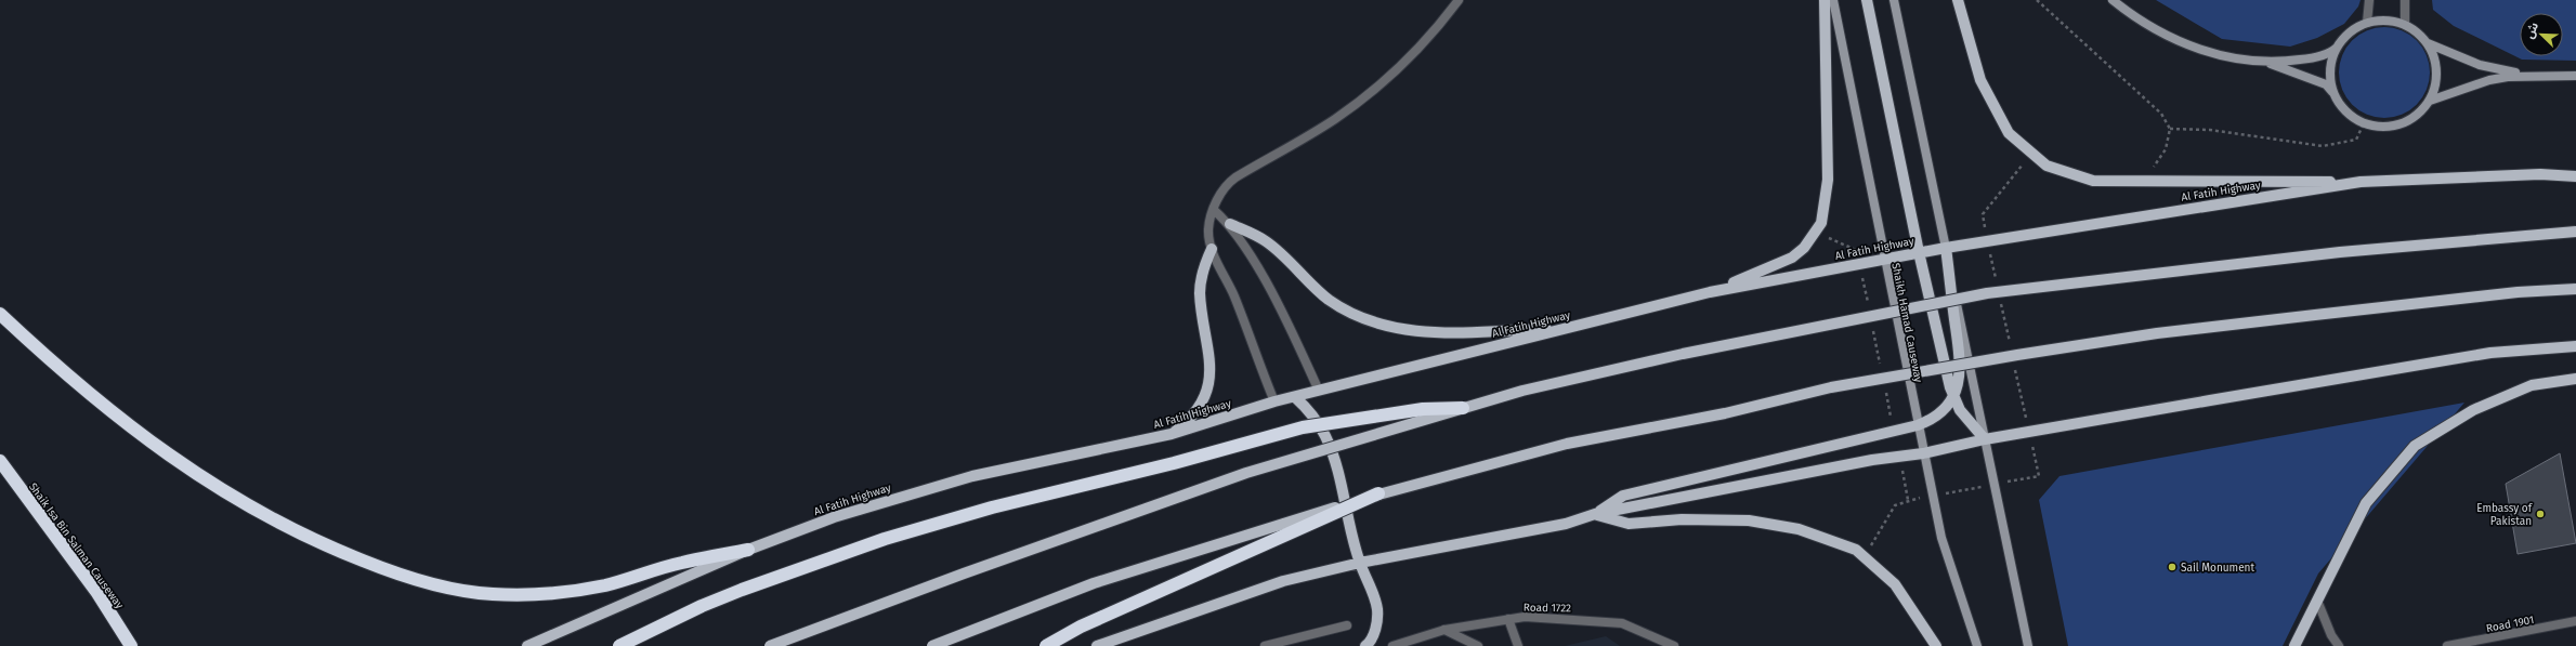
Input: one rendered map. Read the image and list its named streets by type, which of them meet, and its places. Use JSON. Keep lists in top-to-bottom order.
{
  "streets": {
    "highway": ["Shaik Isa Bin Salman Causeway"],
    "main road": ["Al Fatih Highway", "Shaikh Hamad Causeway"],
    "street": ["Road 1722", "Road 1901"]
  },
  "crossings": [
    ["Al Fatih Highway", "Shaikh Hamad Causeway"]
  ],
  "places": ["Embassy of Pakistan", "Sail Monument"],
  "north": "top left"
}
